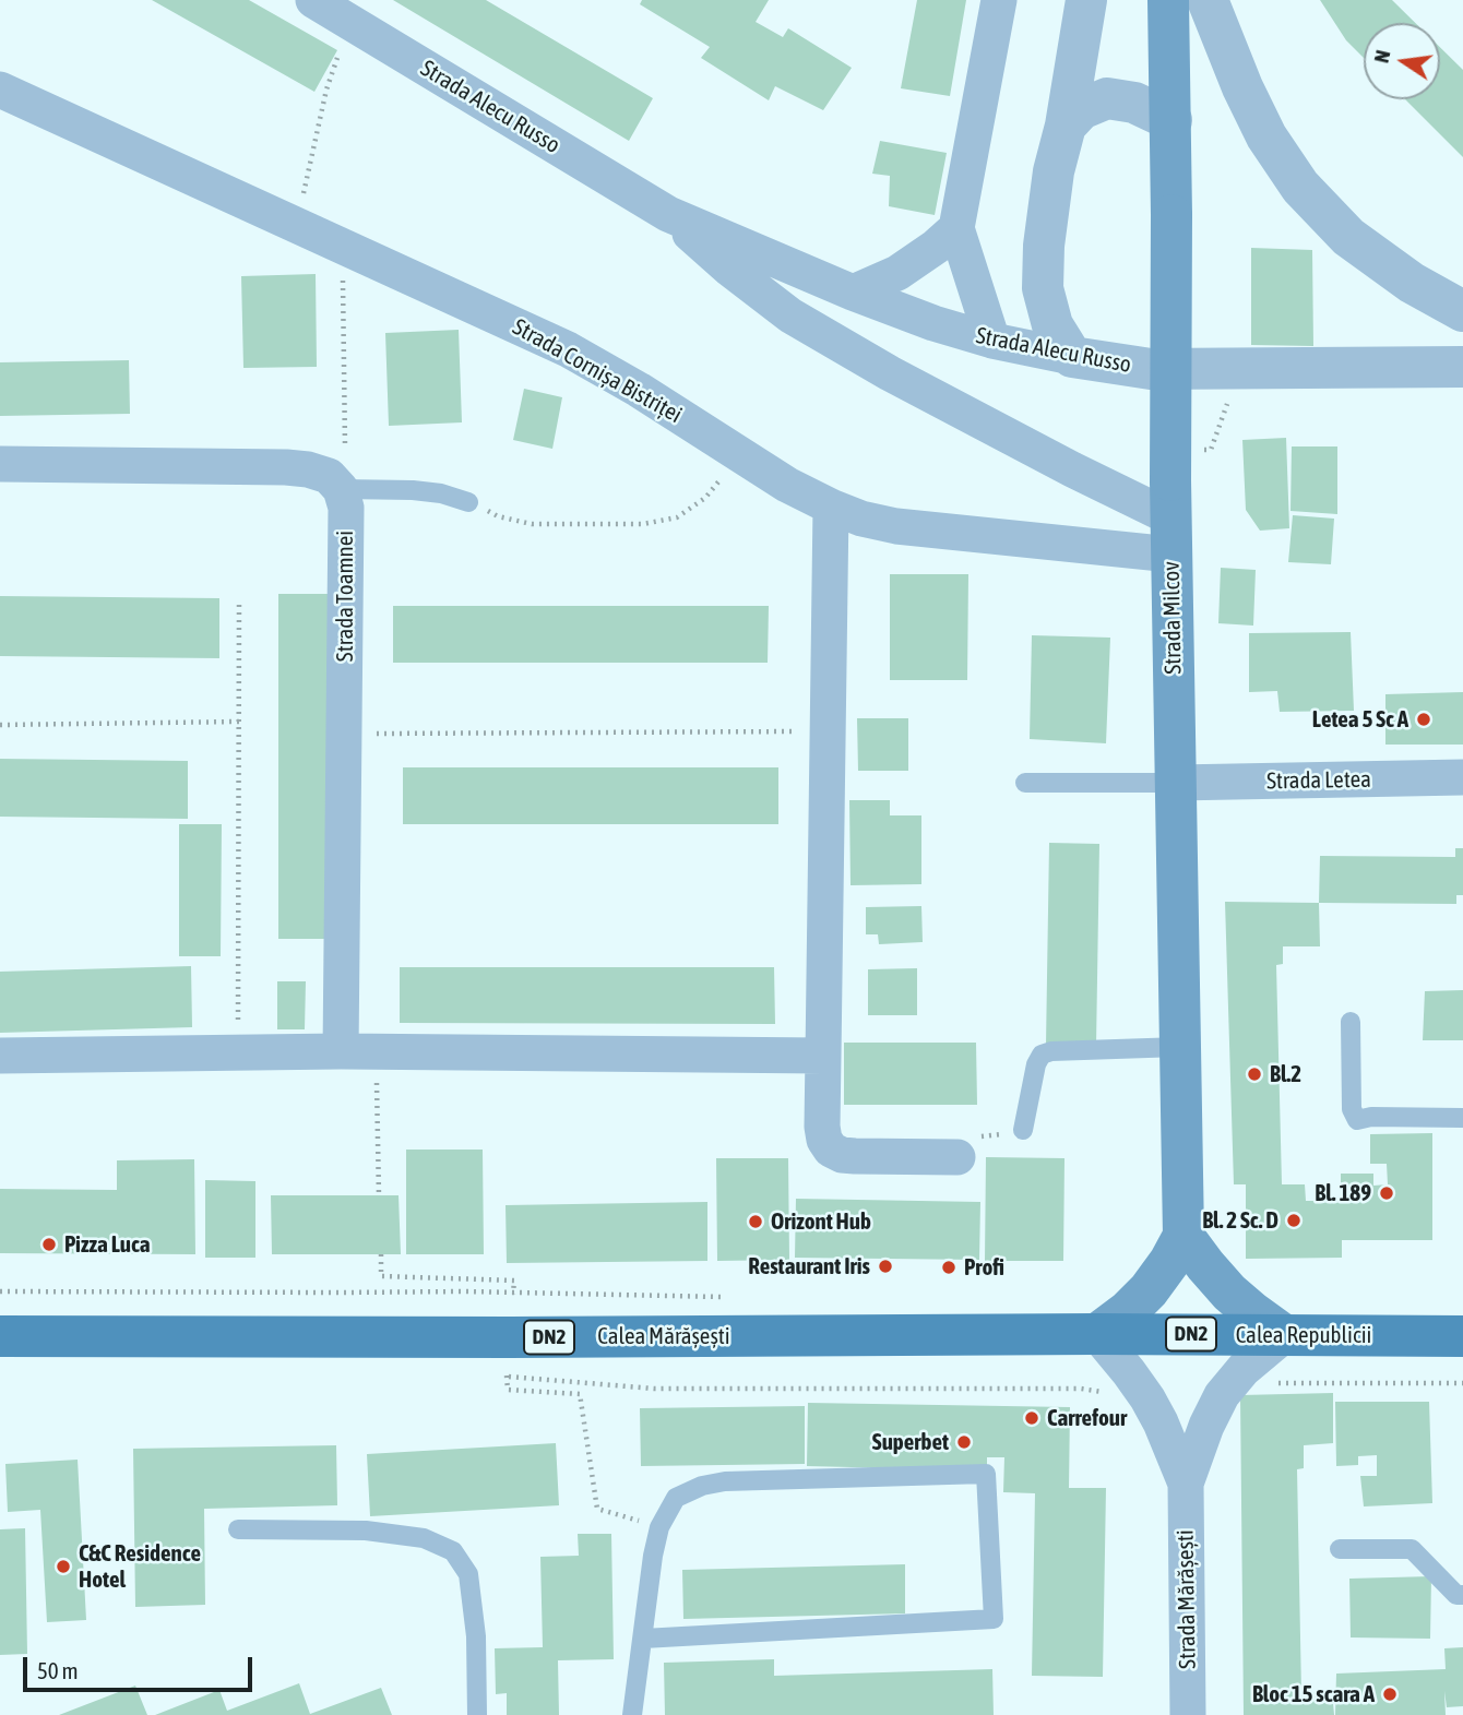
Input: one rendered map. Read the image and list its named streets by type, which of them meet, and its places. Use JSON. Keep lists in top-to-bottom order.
{
  "streets": {
    "main road": [
      "Strada Milcov",
      "DN2",
      "Calea Republicii",
      "Calea Mărășești"
    ],
    "street": [
      "Strada Alecu Russo",
      "Strada Cornișa Bistriței",
      "Strada Toamnei",
      "Strada Letea",
      "Strada Mărășești"
    ]
  },
  "crossings": [
    ["Strada Alecu Russo", "Strada Cornișa Bistriței"],
    ["Strada Alecu Russo", "Strada Milcov"],
    ["Strada Cornișa Bistriței", "Strada Milcov"],
    ["Strada Milcov", "Strada Letea"],
    ["Calea Republicii", "Calea Mărășești"],
    ["Calea Republicii", "Strada Mărășești"],
    ["Calea Mărășești", "Strada Mărășești"]
  ],
  "places": [
    "Letea 5 Sc A",
    "Bl.2",
    "Bl. 189",
    "Bl. 2 Sc. D",
    "Orizont Hub",
    "Pizza Luca",
    "Restaurant Iris",
    "Profi",
    "Carrefour",
    "Superbet",
    "C&C Residence Hotel",
    "Bloc 15 scara A"
  ],
  "scale_bar": "50 m",
  "north": "left"
}
